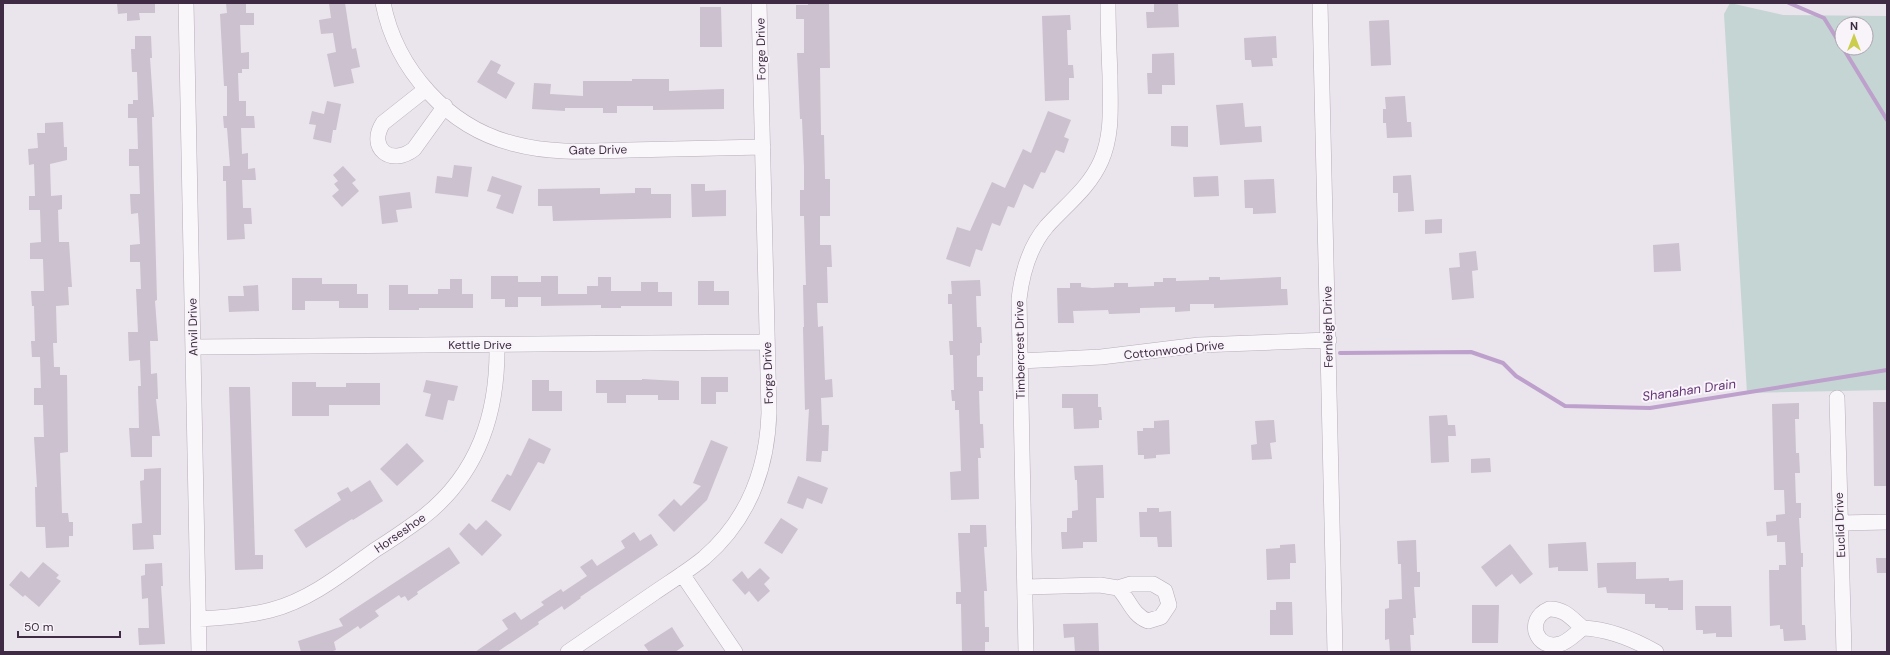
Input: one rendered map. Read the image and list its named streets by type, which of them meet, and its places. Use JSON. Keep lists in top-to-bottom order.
{
  "streets": {
    "street": [
      "Forge Drive",
      "Gate Drive",
      "Anvil Drive",
      "Fernleigh Drive",
      "Kettle Drive",
      "Timbercrest Drive",
      "Cottonwood Drive",
      "Euclid Drive",
      "Horseshoe"
    ]
  },
  "crossings": [
    ["Forge Drive", "Gate Drive"],
    ["Forge Drive", "Kettle Drive"],
    ["Anvil Drive", "Kettle Drive"],
    ["Anvil Drive", "Horseshoe"],
    ["Fernleigh Drive", "Cottonwood Drive"],
    ["Kettle Drive", "Horseshoe"],
    ["Timbercrest Drive", "Cottonwood Drive"]
  ],
  "water": ["Shanahan Drain"],
  "scale_bar": "50 m",
  "north": "top"
}
